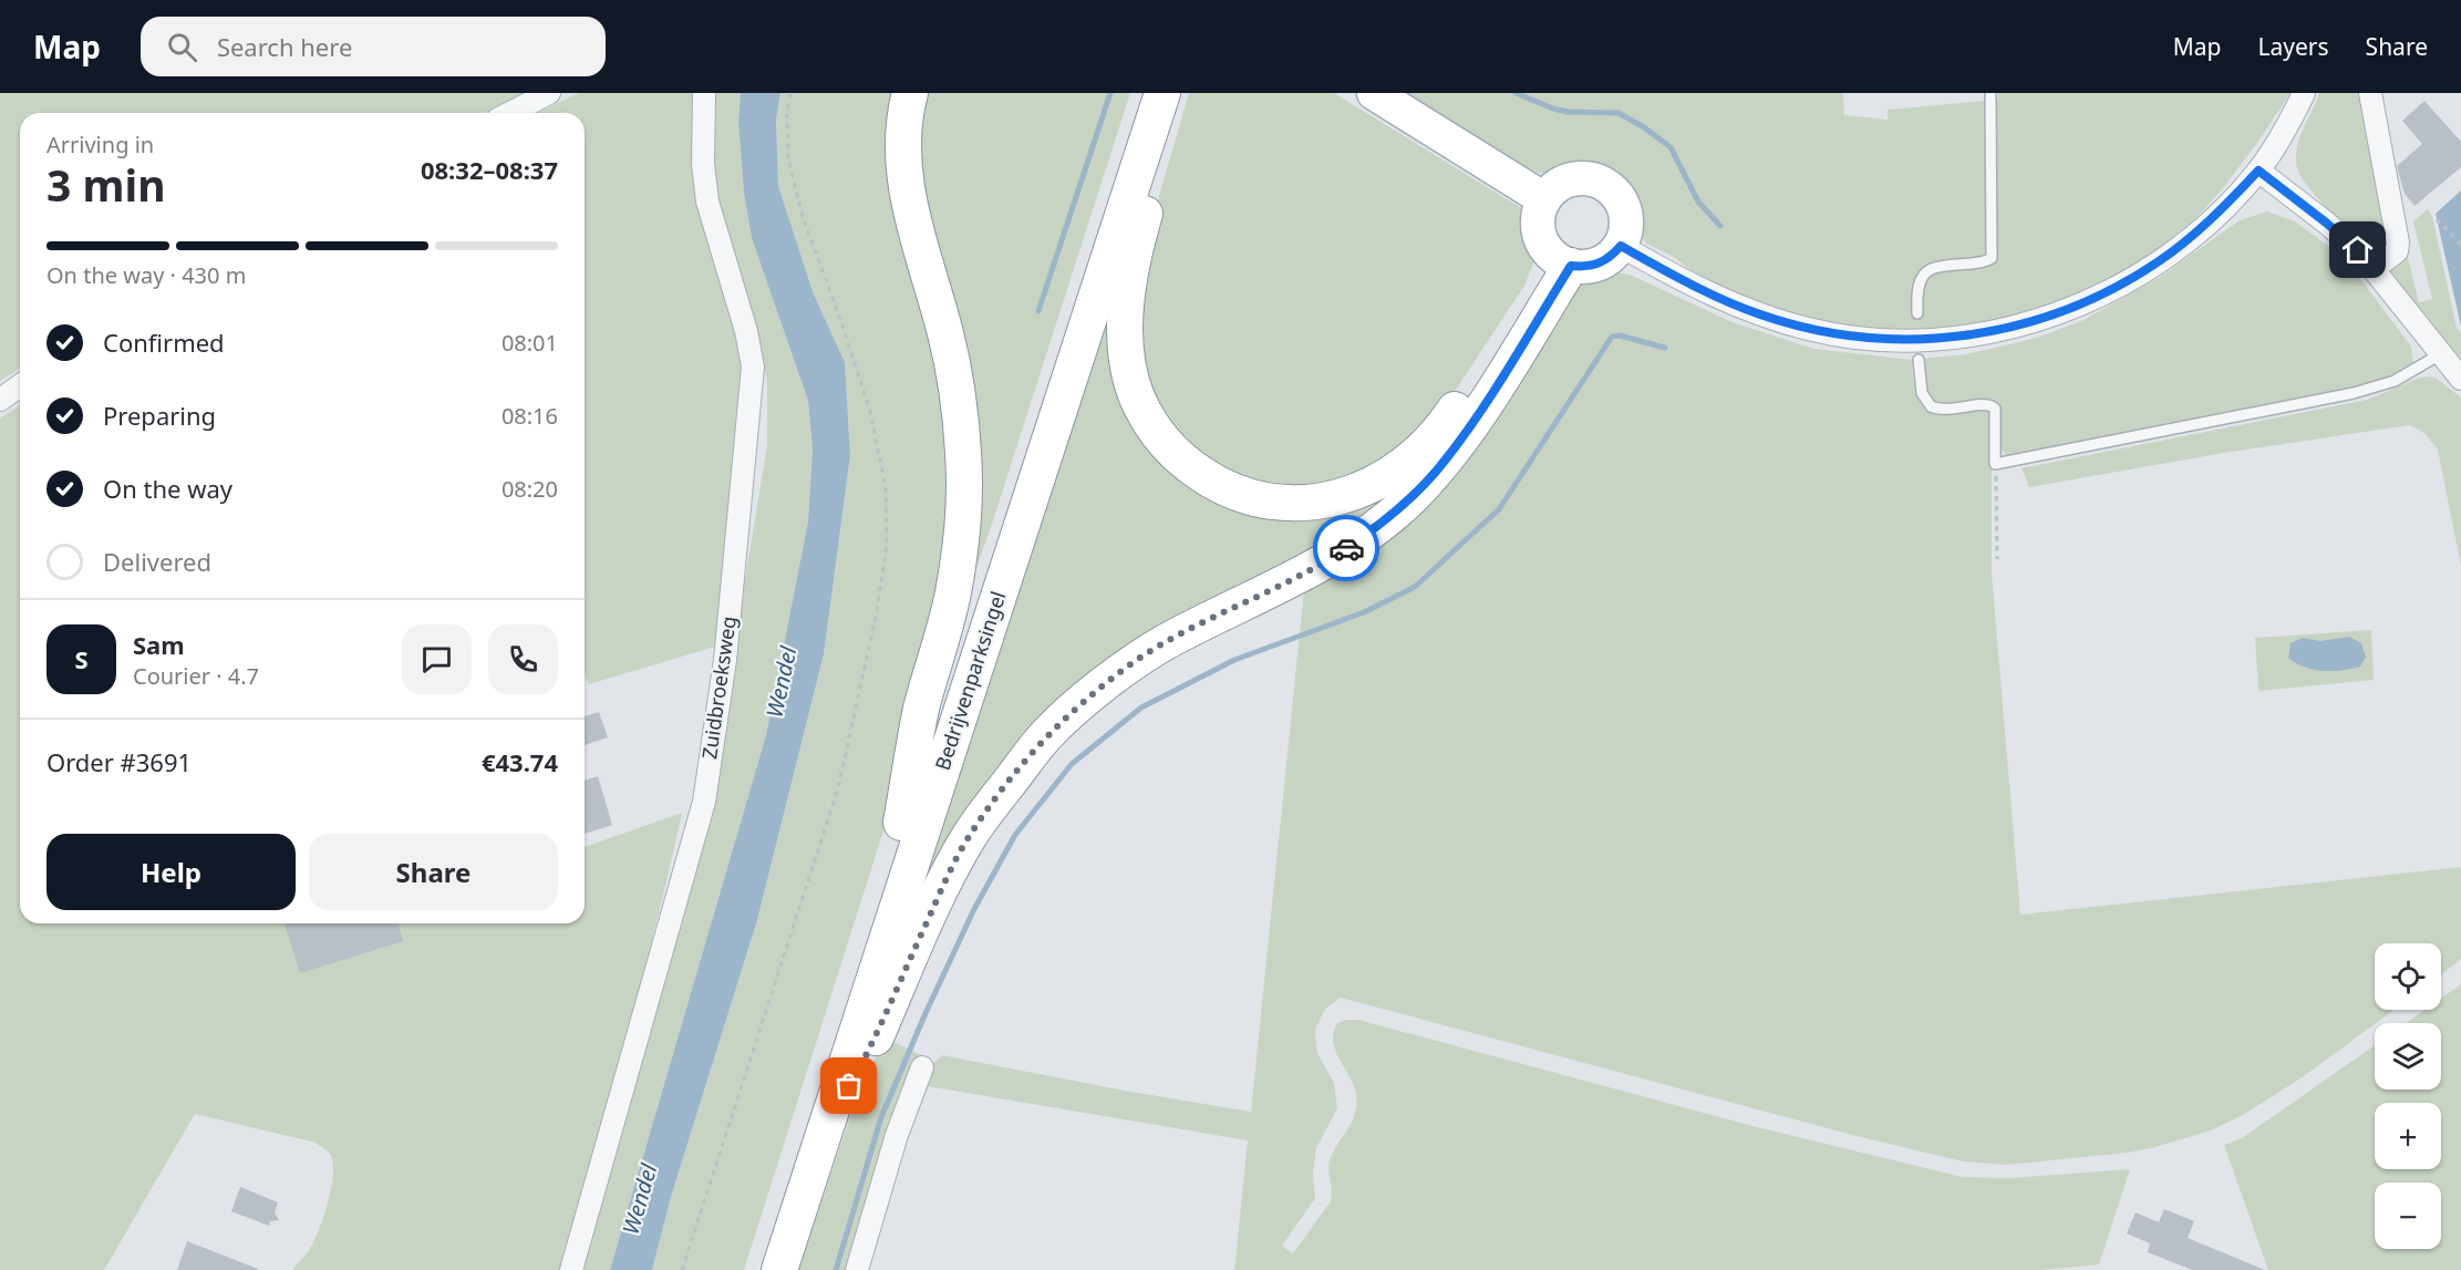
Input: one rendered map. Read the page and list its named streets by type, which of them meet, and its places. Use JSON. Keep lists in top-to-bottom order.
{
  "streets": {
    "highway": ["Bedrijvenparksingel"],
    "street": ["Zuidbroeksweg"]
  },
  "water": ["Wendel"],
  "page": {
    "header": "Map",
    "search": "Search here",
    "nav": ["Map", "Layers", "Share"],
    "heading": ["3 min", "Arriving in", "08:32–08:37"],
    "panel": [
      "Sam",
      "Courier · 4.7",
      "Order #3691",
      "€43.74"
    ],
    "bar": "On the way · 430 m",
    "list": [
      ["Confirmed", "08:01"],
      ["Preparing", "08:16"],
      ["On the way", "08:20"],
      "Delivered"
    ],
    "round": "S",
    "buttons": ["Help", "Share"],
    "map_buttons": ["+", "−"]
  }
}
